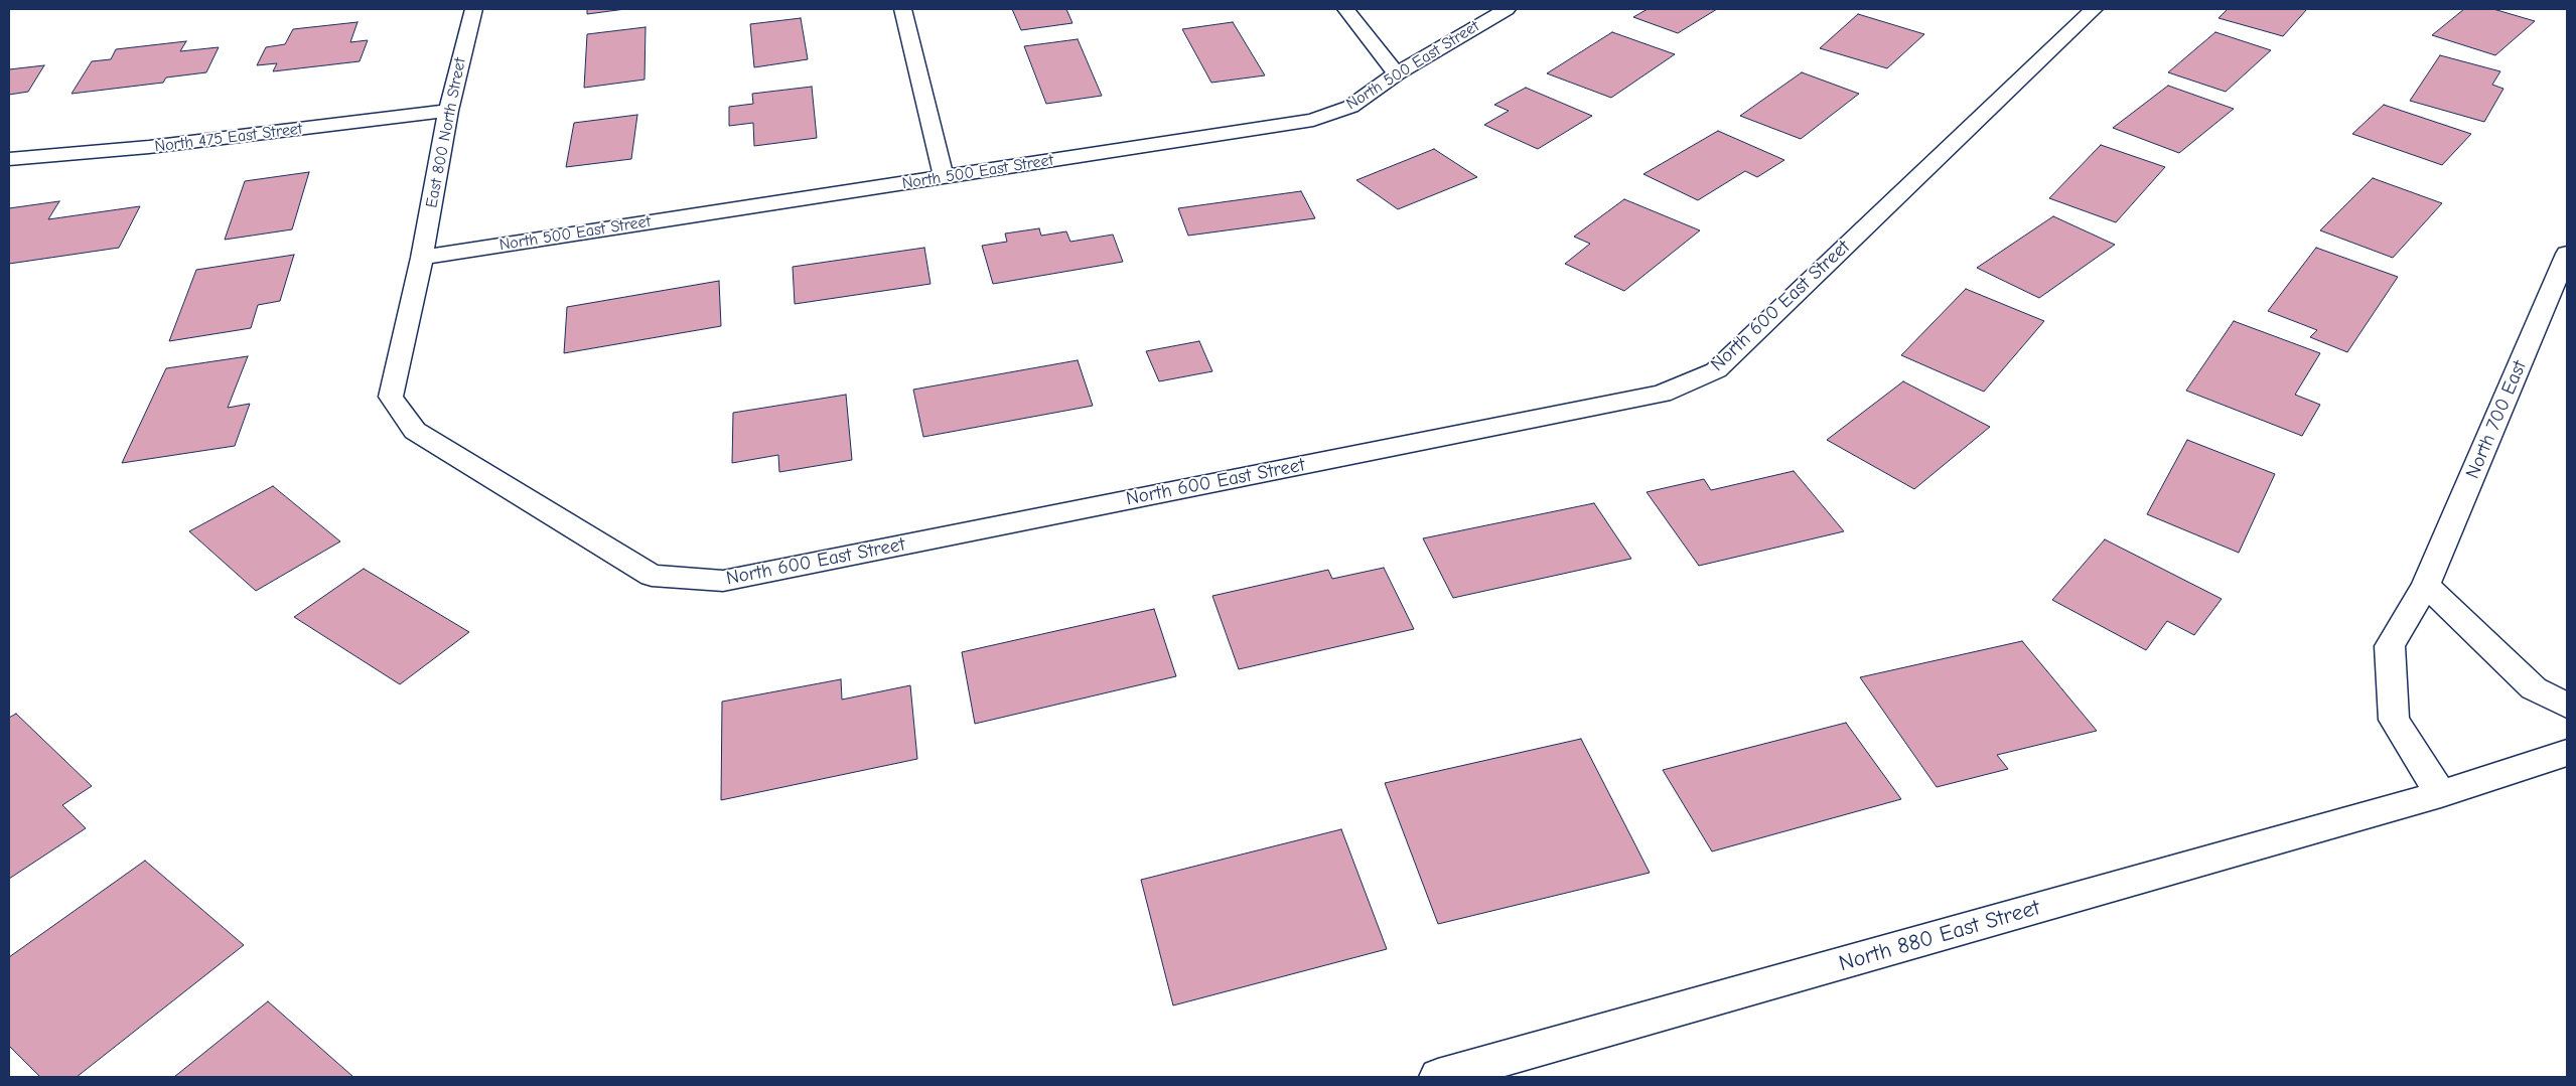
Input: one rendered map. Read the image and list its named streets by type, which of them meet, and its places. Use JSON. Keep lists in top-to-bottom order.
{
  "streets": {
    "street": [
      "North 500 East Street",
      "East 800 North Street",
      "North 475 East Street",
      "North 600 East Street",
      "North 700 East",
      "North 880 East Street"
    ]
  },
  "crossings": [
    ["North 500 East Street", "East 800 North Street"],
    ["North 500 East Street", "North 600 East Street"],
    ["East 800 North Street", "North 475 East Street"],
    ["East 800 North Street", "North 600 East Street"],
    ["North 700 East", "North 880 East Street"]
  ]
}
